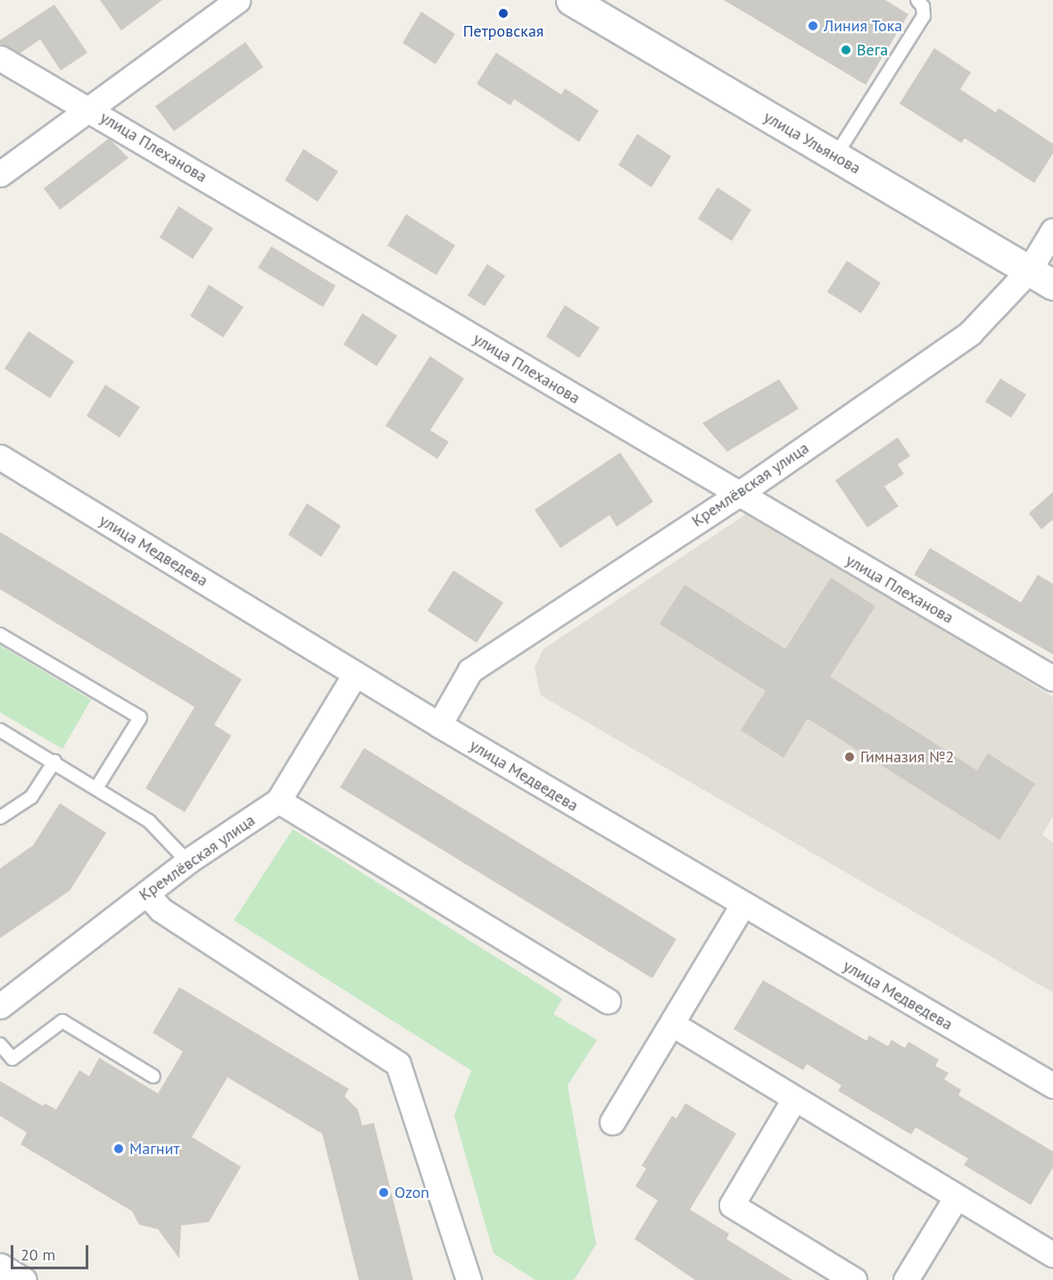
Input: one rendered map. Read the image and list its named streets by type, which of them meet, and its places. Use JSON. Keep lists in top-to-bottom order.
{
  "streets": {
    "main road": ["улица Ульянова"],
    "street": ["улица Плеханова", "Кремлёвская улица", "улица Медведева"]
  },
  "crossings": [
    ["улица Ульянова", "Кремлёвская улица"],
    ["улица Плеханова", "Кремлёвская улица"],
    ["Кремлёвская улица", "улица Медведева"]
  ],
  "places": [
    "Петровская",
    "Линия Тока",
    "Вега",
    "Гимназия №2",
    "Магнит",
    "Ozon"
  ],
  "scale_bar": "20 m"
}
